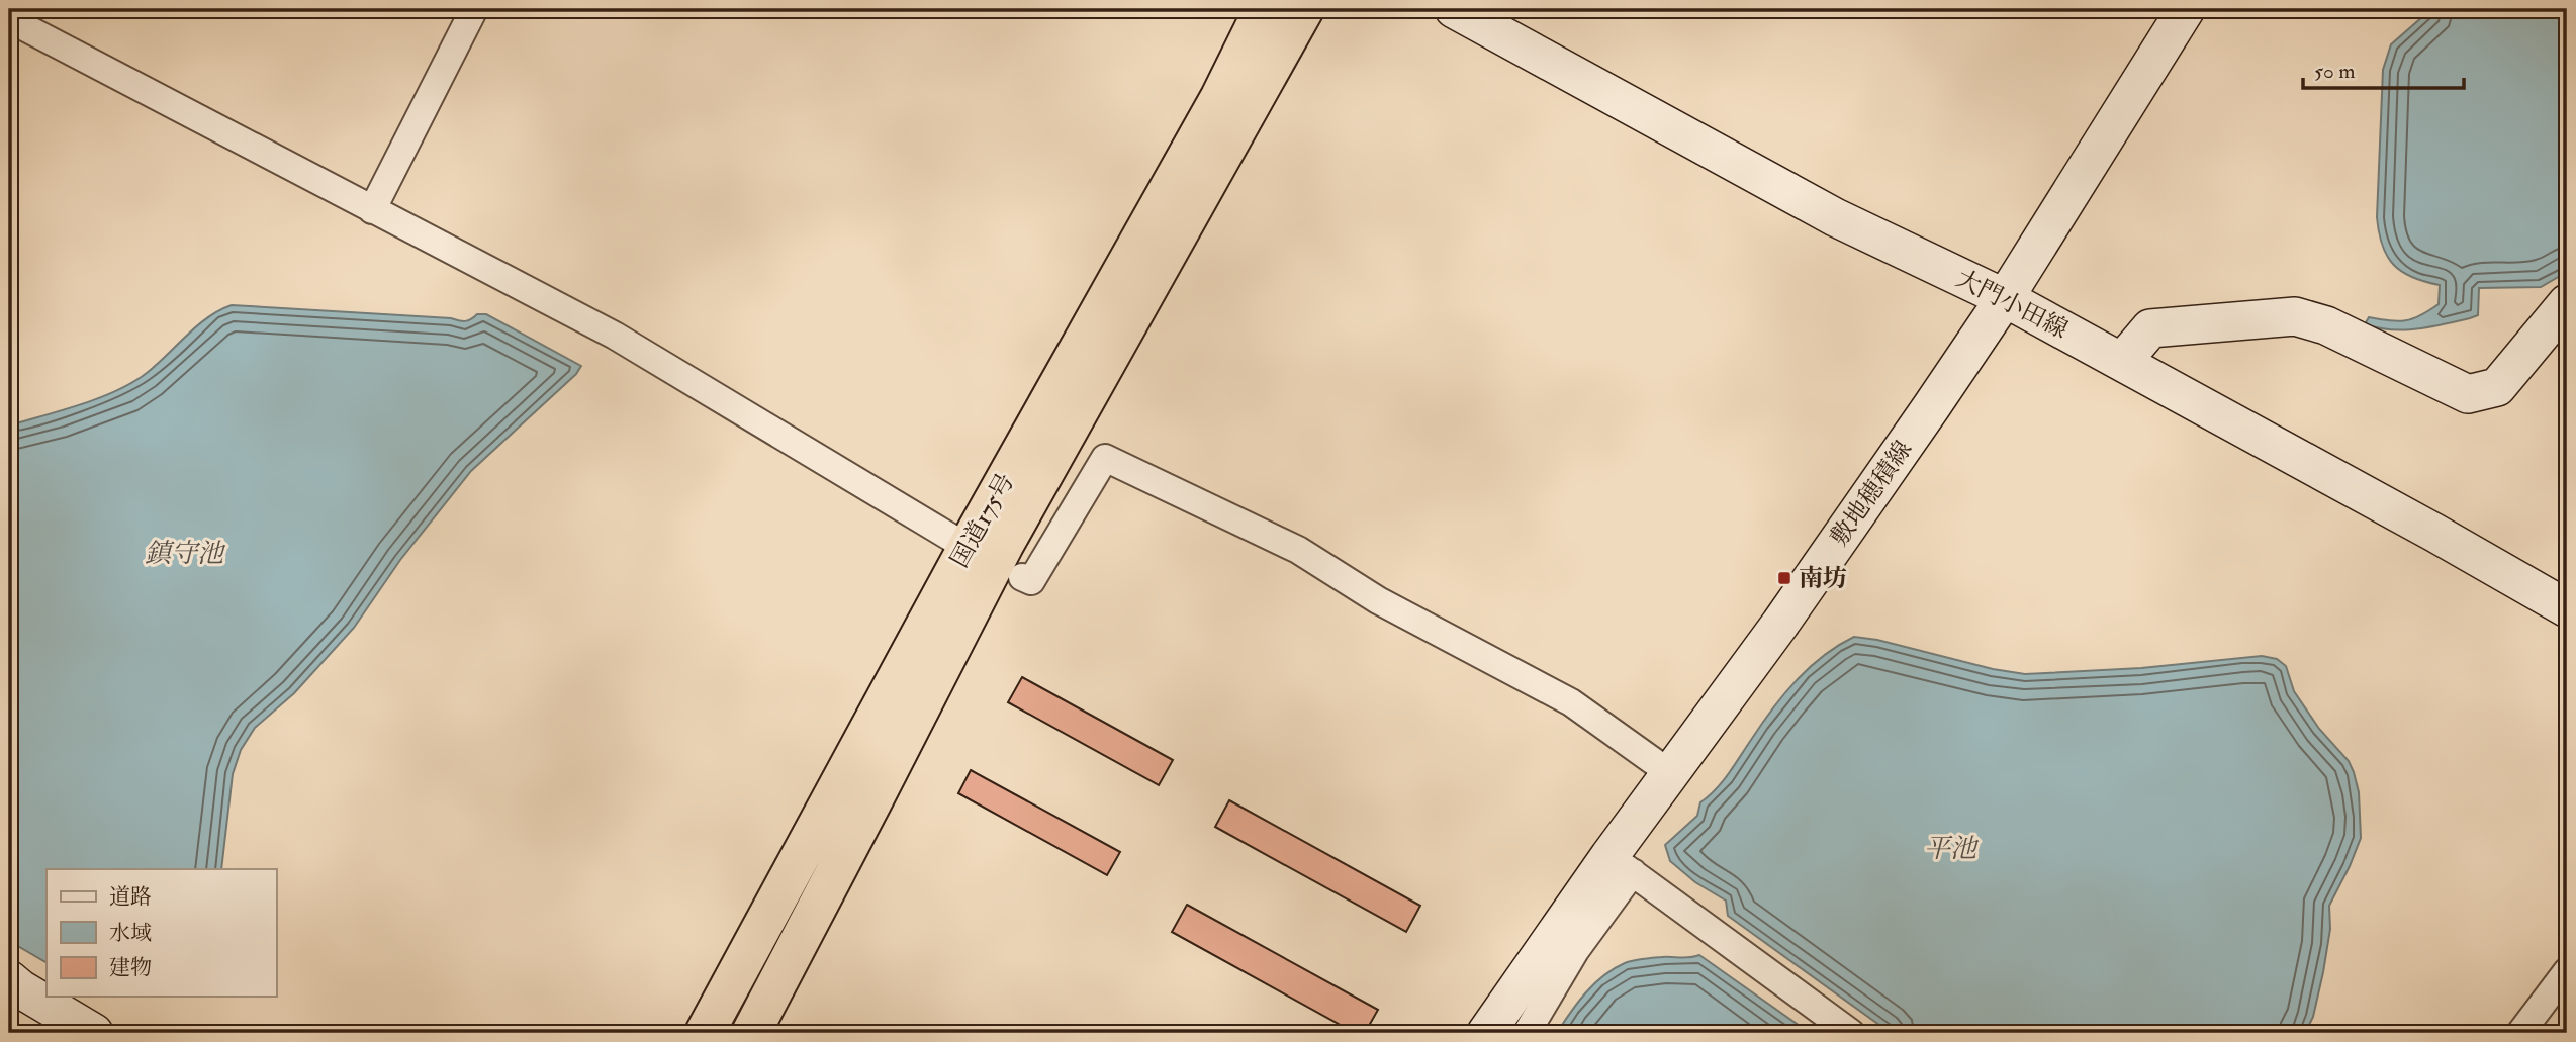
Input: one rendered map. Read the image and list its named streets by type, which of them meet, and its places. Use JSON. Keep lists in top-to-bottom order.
{
  "streets": {
    "highway": ["国道175号"],
    "main road": ["大門小田線", "敷地穂積線"]
  },
  "crossings": [
    ["大門小田線", "敷地穂積線"]
  ],
  "water": ["鎮守池", "平池"],
  "places": {
    "transit": ["南坊"]
  },
  "legend": ["道路", "水域", "建物"],
  "scale_bar": "50 m"
}
